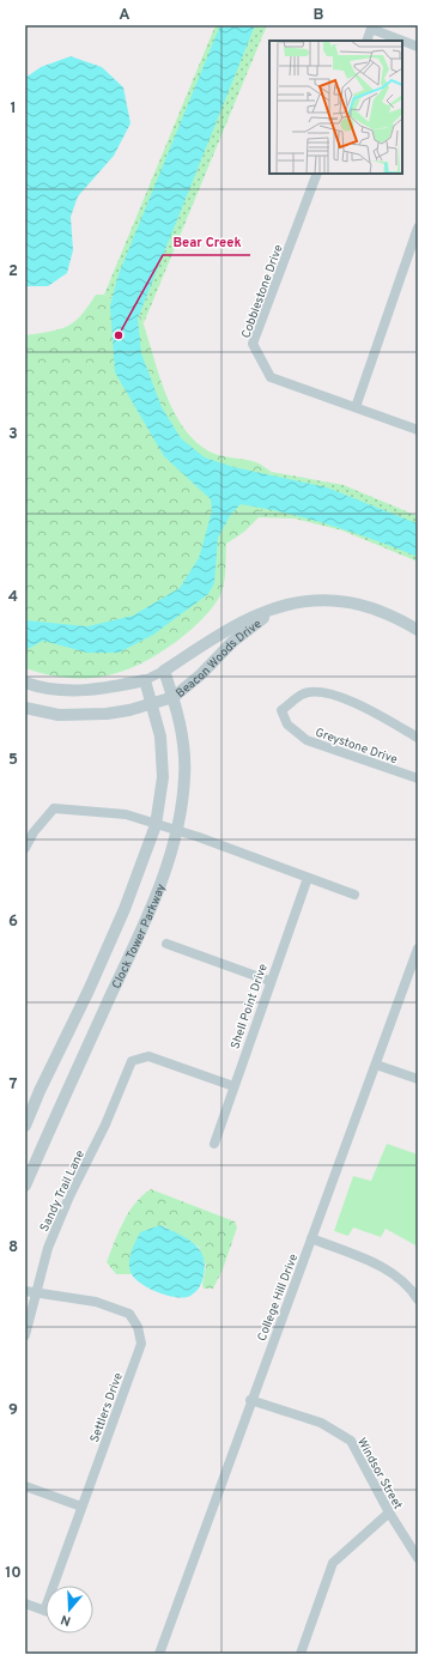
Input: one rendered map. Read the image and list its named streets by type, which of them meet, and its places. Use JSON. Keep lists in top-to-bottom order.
{
  "streets": {
    "street": [
      "Cobblestone Drive",
      "Beacon Woods Drive",
      "Greystone Drive",
      "Clock Tower Parkway",
      "Shell Point Drive",
      "Sandy Trail Lane",
      "College Hill Drive",
      "Settlers Drive",
      "Windsor Street"
    ]
  },
  "crossings": [
    ["Beacon Woods Drive", "Clock Tower Parkway"],
    ["Shell Point Drive", "Sandy Trail Lane"],
    ["Sandy Trail Lane", "Settlers Drive"],
    ["College Hill Drive", "Windsor Street"]
  ],
  "places": ["Bear Creek"],
  "north": "bottom",
  "grid": {
    "columns": ["A", "B"],
    "rows": [
      "1",
      "2",
      "3",
      "4",
      "5",
      "6",
      "7",
      "8",
      "9",
      "10"
    ]
  }
}
